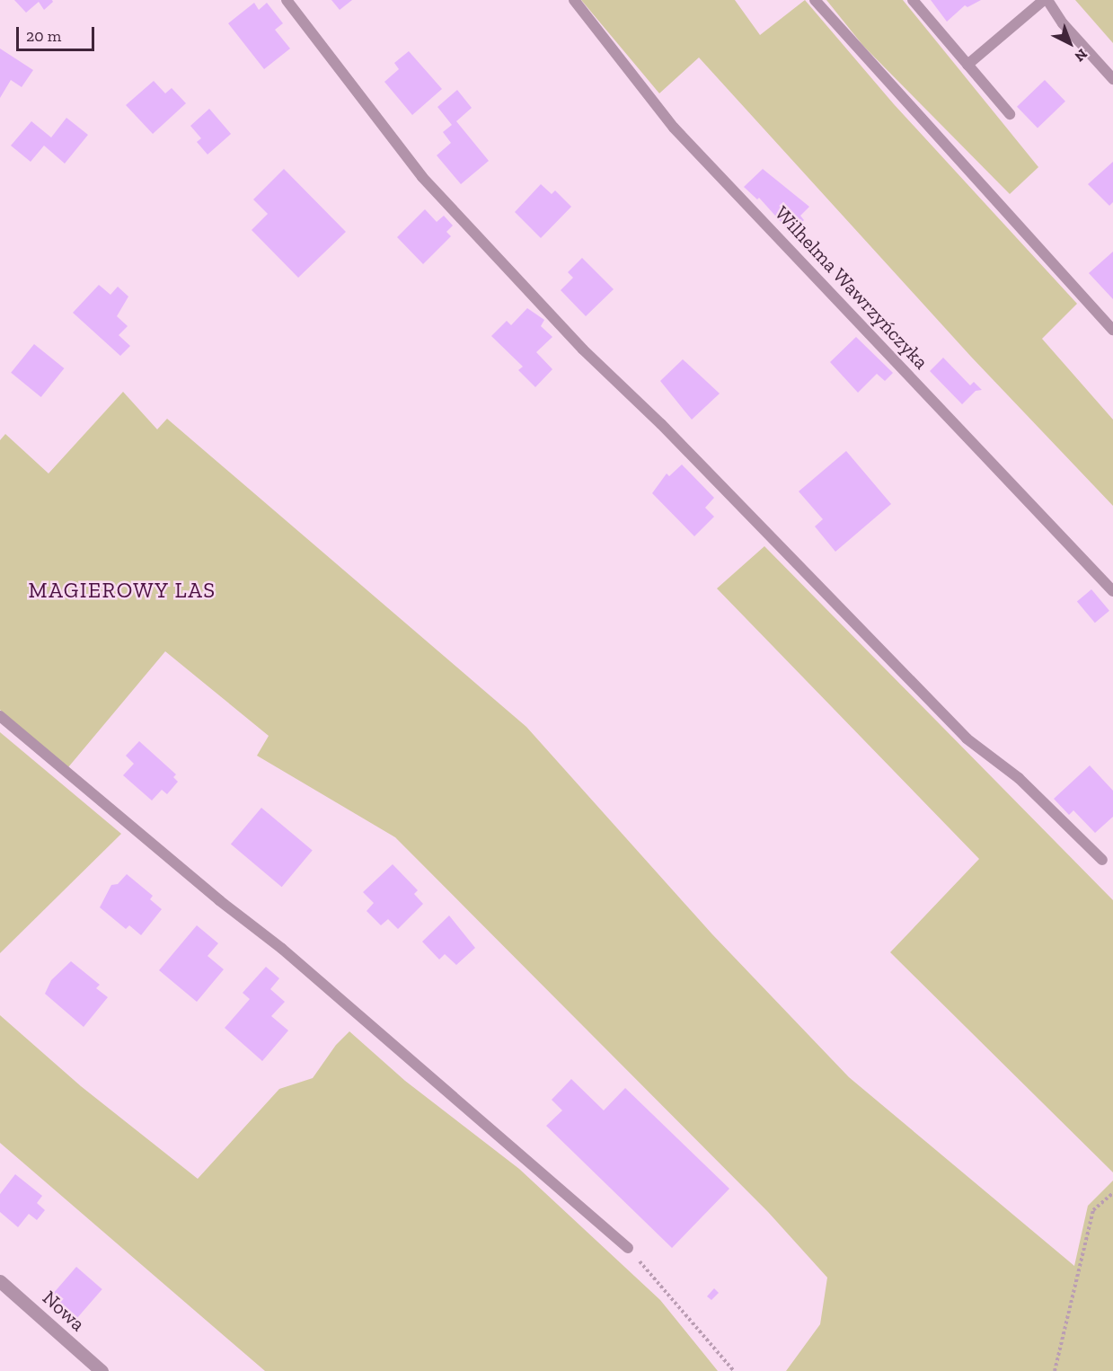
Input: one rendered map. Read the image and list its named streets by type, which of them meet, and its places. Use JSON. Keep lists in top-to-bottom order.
{
  "streets": {
    "street": ["Nowa"],
    "lane": ["Wilhelma Wawrzyńczyka"]
  },
  "districts": ["MAGIEROWY LAS"],
  "scale_bar": "20 m",
  "north": "bottom right"
}
